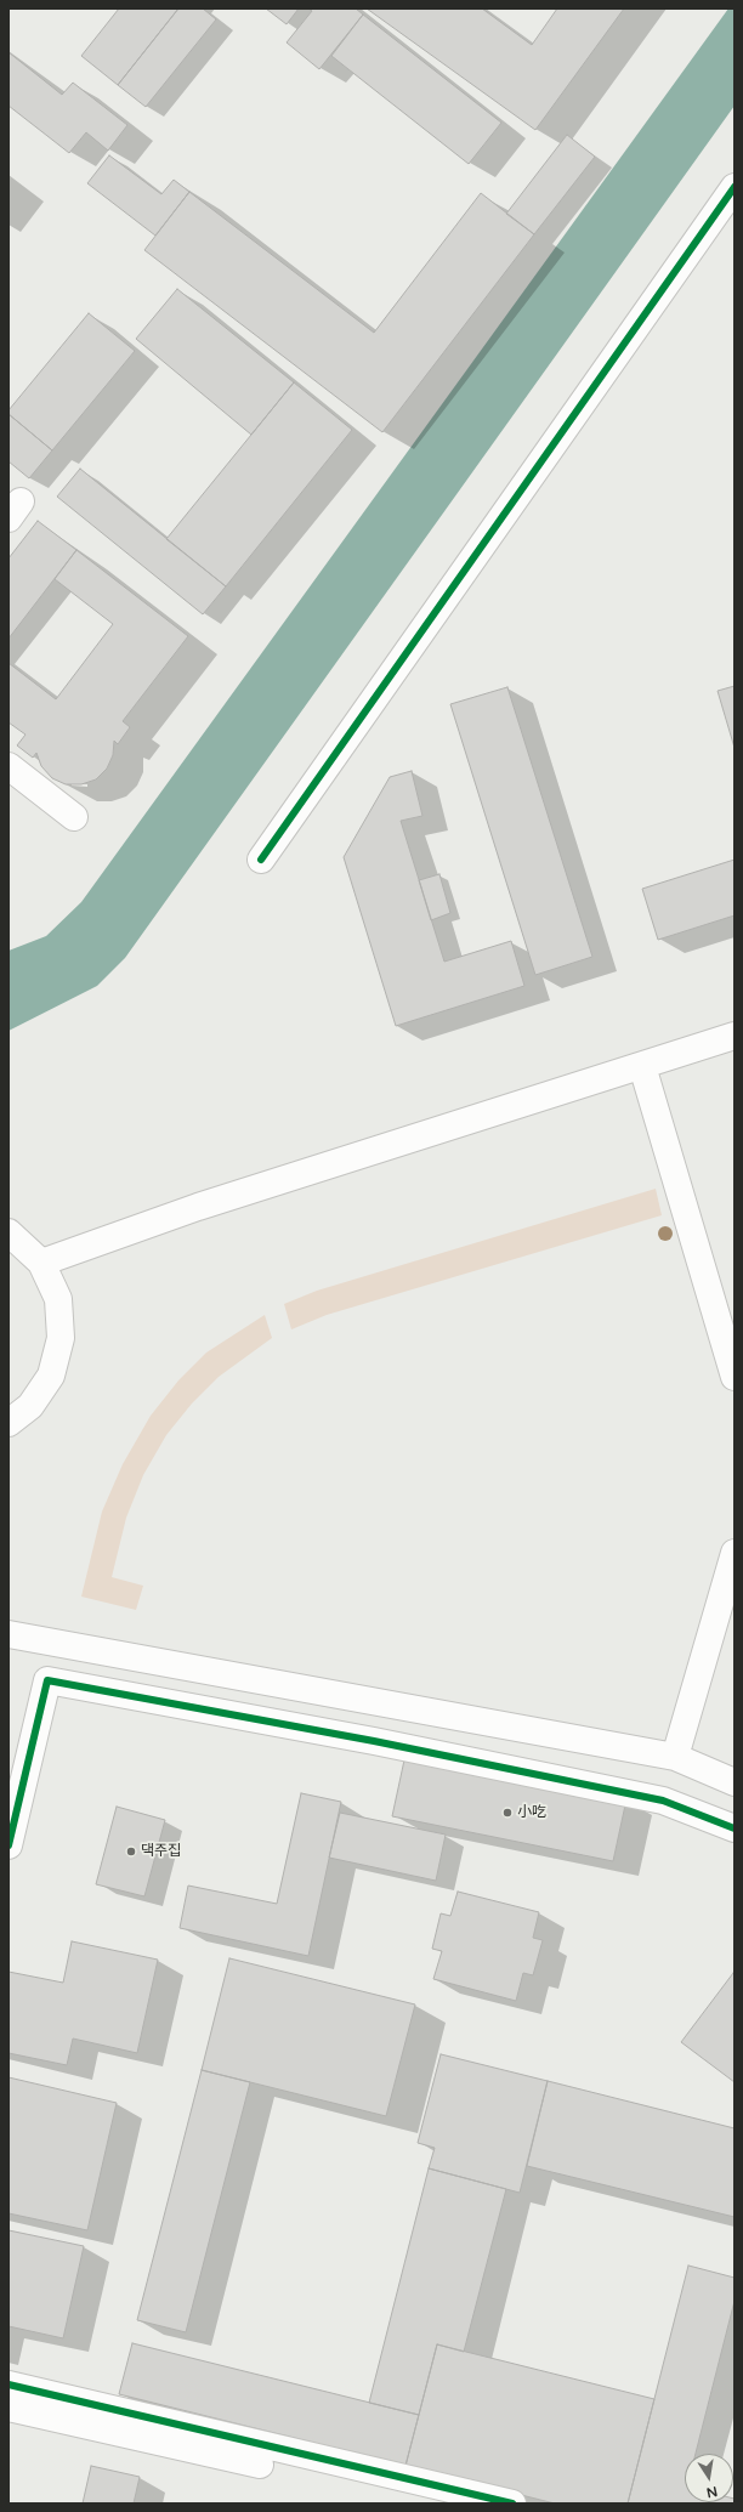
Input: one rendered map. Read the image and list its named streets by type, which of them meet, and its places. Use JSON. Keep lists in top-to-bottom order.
{
  "places": ["小吃", "댁주집"],
  "north": "bottom"
}
